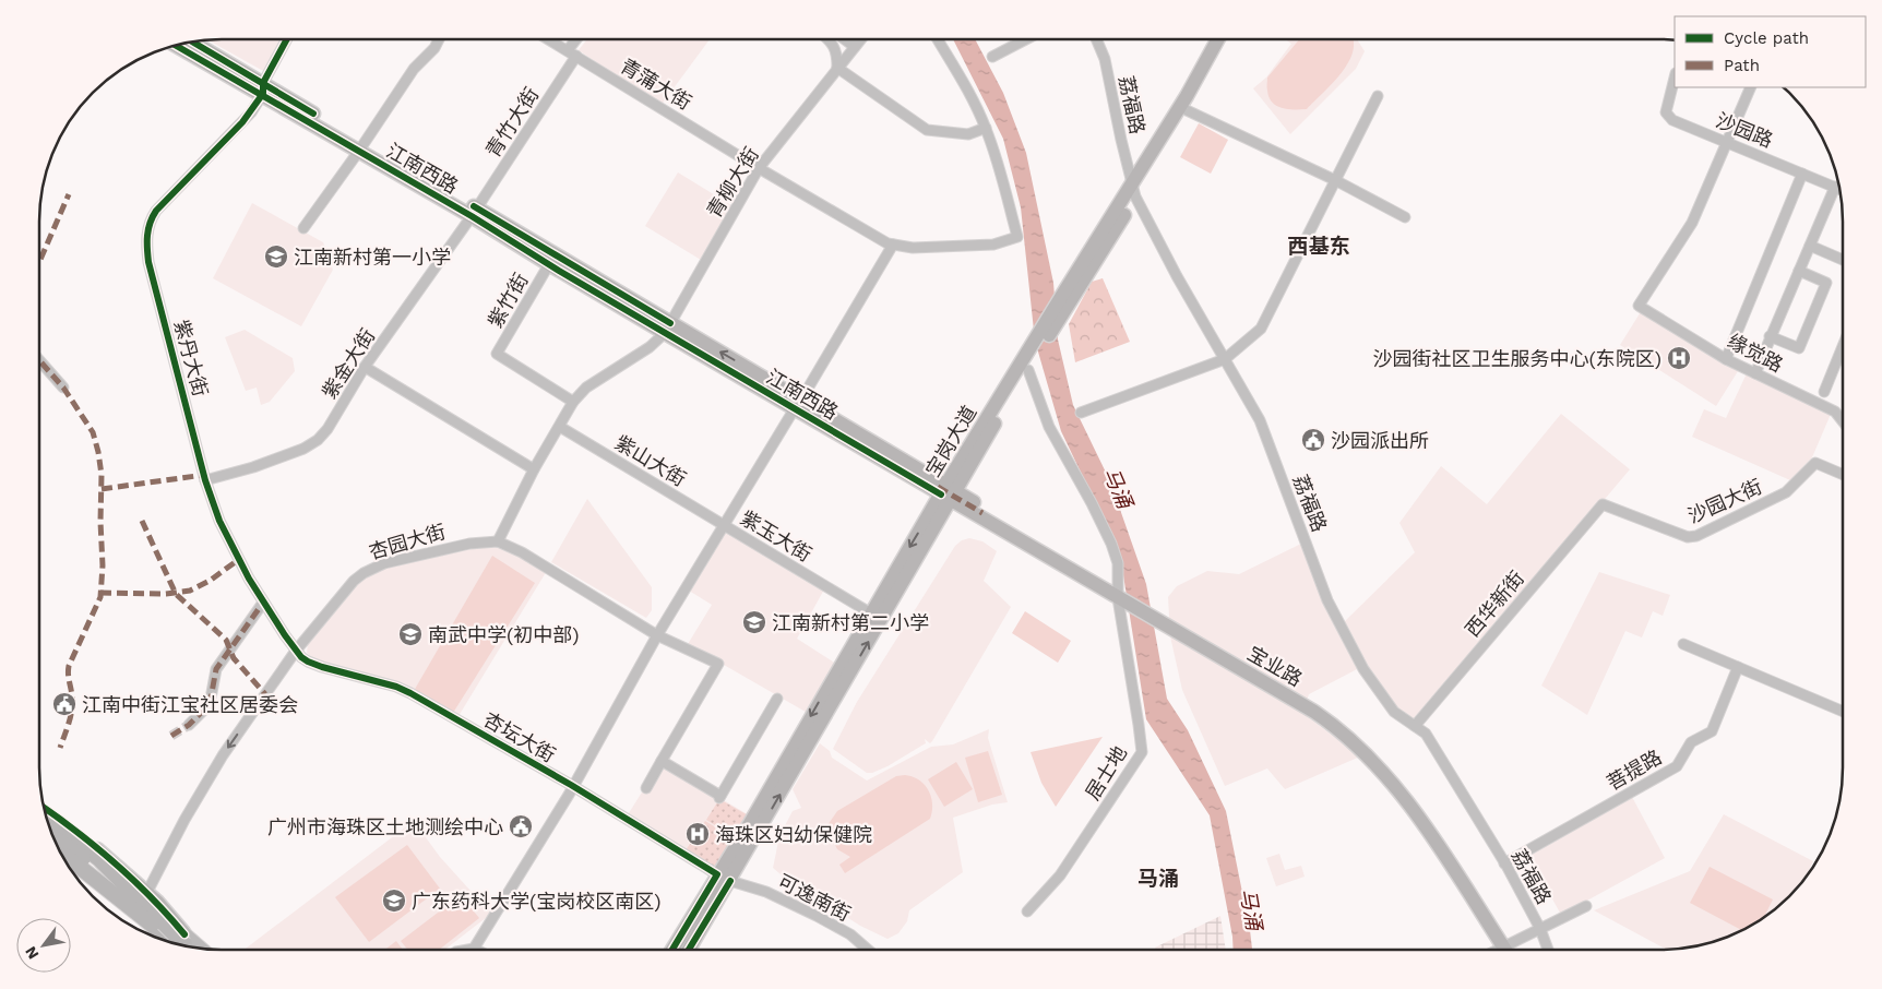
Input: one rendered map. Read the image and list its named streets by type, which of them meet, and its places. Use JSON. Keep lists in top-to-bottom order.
{
  "streets": {
    "main road": ["江南西路", "宝岗大道", "宝业路"],
    "street": [
      "青蒲大街",
      "荔福路",
      "青竹大街",
      "沙园路",
      "青柳大街",
      "紫竹街",
      "缘觉路",
      "紫丹大街",
      "紫金大街",
      "紫山大街",
      "沙园大街",
      "紫玉大街",
      "杏园大街",
      "西华新街",
      "杏坛大街",
      "菩提路",
      "居士地",
      "可逸南街"
    ]
  },
  "crossings": [
    ["青蒲大街", "青竹大街"],
    ["青蒲大街", "青柳大街"],
    ["青蒲大街", "紫玉大街"],
    ["荔福路", "宝岗大道"],
    ["荔福路", "西华新街"],
    ["荔福路", "菩提路"],
    ["青竹大街", "江南西路"],
    ["青竹大街", "紫金大街"],
    ["沙园路", "缘觉路"],
    ["江南西路", "青柳大街"],
    ["江南西路", "紫竹街"],
    ["江南西路", "紫丹大街"],
    ["江南西路", "紫金大街"],
    ["江南西路", "宝岗大道"],
    ["江南西路", "紫玉大街"],
    ["江南西路", "宝业路"],
    ["紫丹大街", "紫金大街"],
    ["紫丹大街", "杏园大街"],
    ["紫丹大街", "杏坛大街"],
    ["宝岗大道", "紫玉大街"],
    ["宝岗大道", "宝业路"],
    ["宝岗大道", "杏坛大街"],
    ["宝岗大道", "居士地"],
    ["宝岗大道", "可逸南街"],
    ["紫山大街", "紫玉大街"],
    ["沙园大街", "西华新街"],
    ["杏园大街", "杏坛大街"],
    ["宝业路", "居士地"],
    ["杏坛大街", "可逸南街"]
  ],
  "districts": ["西基东", "马涌"],
  "water": ["马涌"],
  "places": {
    "school or university": [
      "江南新村第一小学",
      "江南新村第二小学",
      "南武中学(初中部)",
      "广东药科大学(宝岗校区南区)"
    ],
    "hospital": ["沙园街社区卫生服务中心(东院区)", "海珠区妇幼保健院"],
    "public building": ["沙园派出所", "江南中街江宝社区居委会", "广州市海珠区土地测绘中心"]
  },
  "legend": ["Cycle path", "Path"],
  "north": "bottom left"
}
